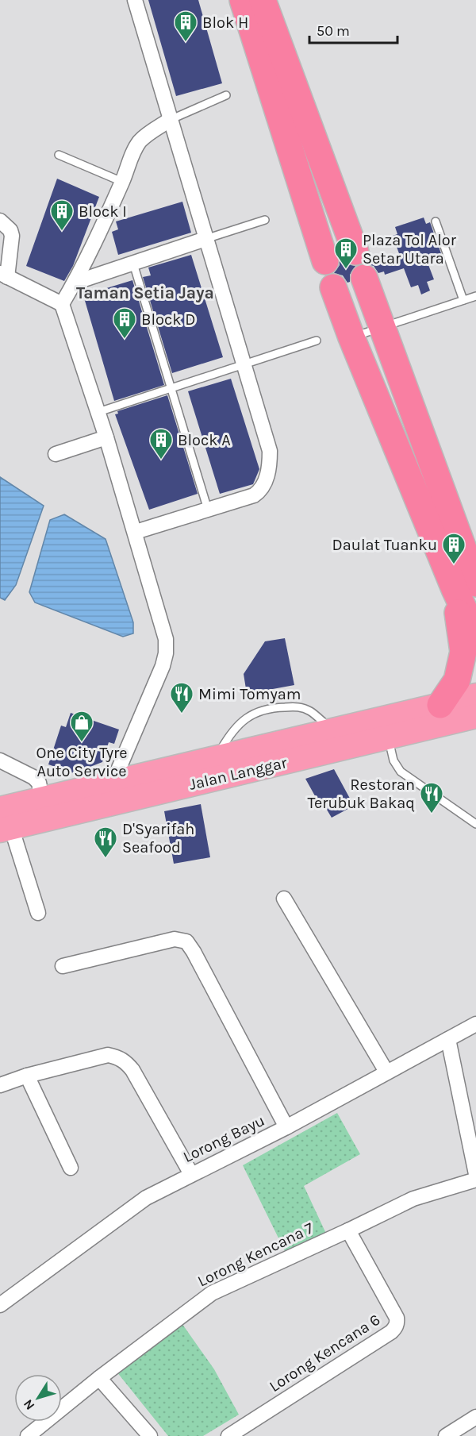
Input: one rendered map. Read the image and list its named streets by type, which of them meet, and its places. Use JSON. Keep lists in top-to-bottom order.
{
  "streets": {
    "highway": ["Jalan Langgar"],
    "street": ["Lorong Bayu", "Lorong Kencana 7", "Lorong Kencana 6"]
  },
  "crossings": [
    ["Lorong Kencana 7", "Lorong Kencana 6"]
  ],
  "districts": ["Taman Setia Jaya"],
  "places": {
    "building": [
      "Blok H",
      "Block I",
      "Plaza Tol Alor Setar Utara",
      "Block D",
      "Block A",
      "Daulat Tuanku"
    ],
    "restaurant": ["Mimi Tomyam", "Restoran Terubuk Bakaq", "D'Syarifah Seafood"],
    "shop": ["One City Tyre Auto Service"]
  },
  "scale_bar": "50 m",
  "north": "bottom left"
}
